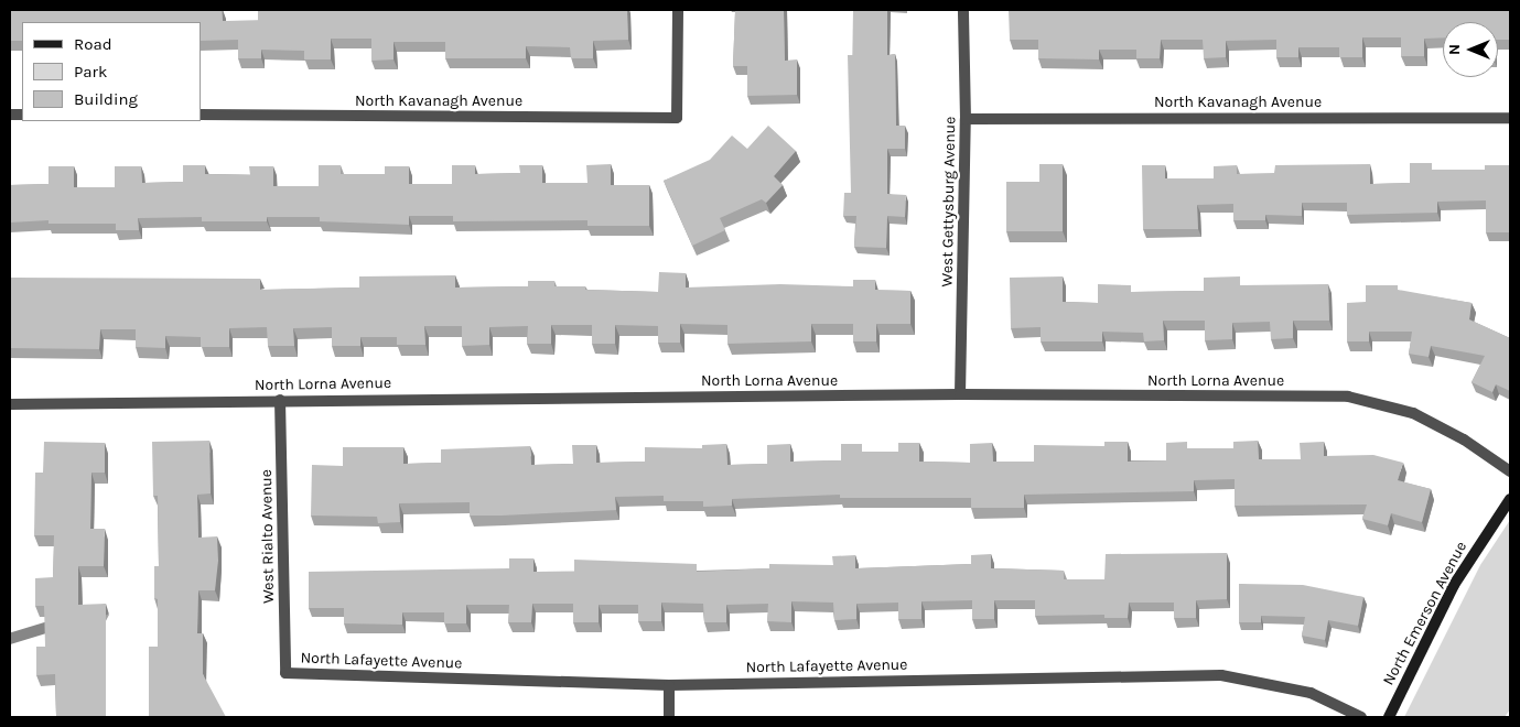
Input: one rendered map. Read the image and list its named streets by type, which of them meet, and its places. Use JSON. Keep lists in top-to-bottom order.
{
  "streets": {
    "street": [
      "North Kavanagh Avenue",
      "West Gettysburg Avenue",
      "North Lorna Avenue",
      "West Rialto Avenue",
      "North Emerson Avenue",
      "North Lafayette Avenue"
    ]
  },
  "crossings": [
    ["North Kavanagh Avenue", "West Gettysburg Avenue"],
    ["West Gettysburg Avenue", "North Lorna Avenue"],
    ["North Lorna Avenue", "West Rialto Avenue"],
    ["West Rialto Avenue", "North Lafayette Avenue"]
  ],
  "legend": ["Road", "Park", "Building"],
  "north": "left"
}
